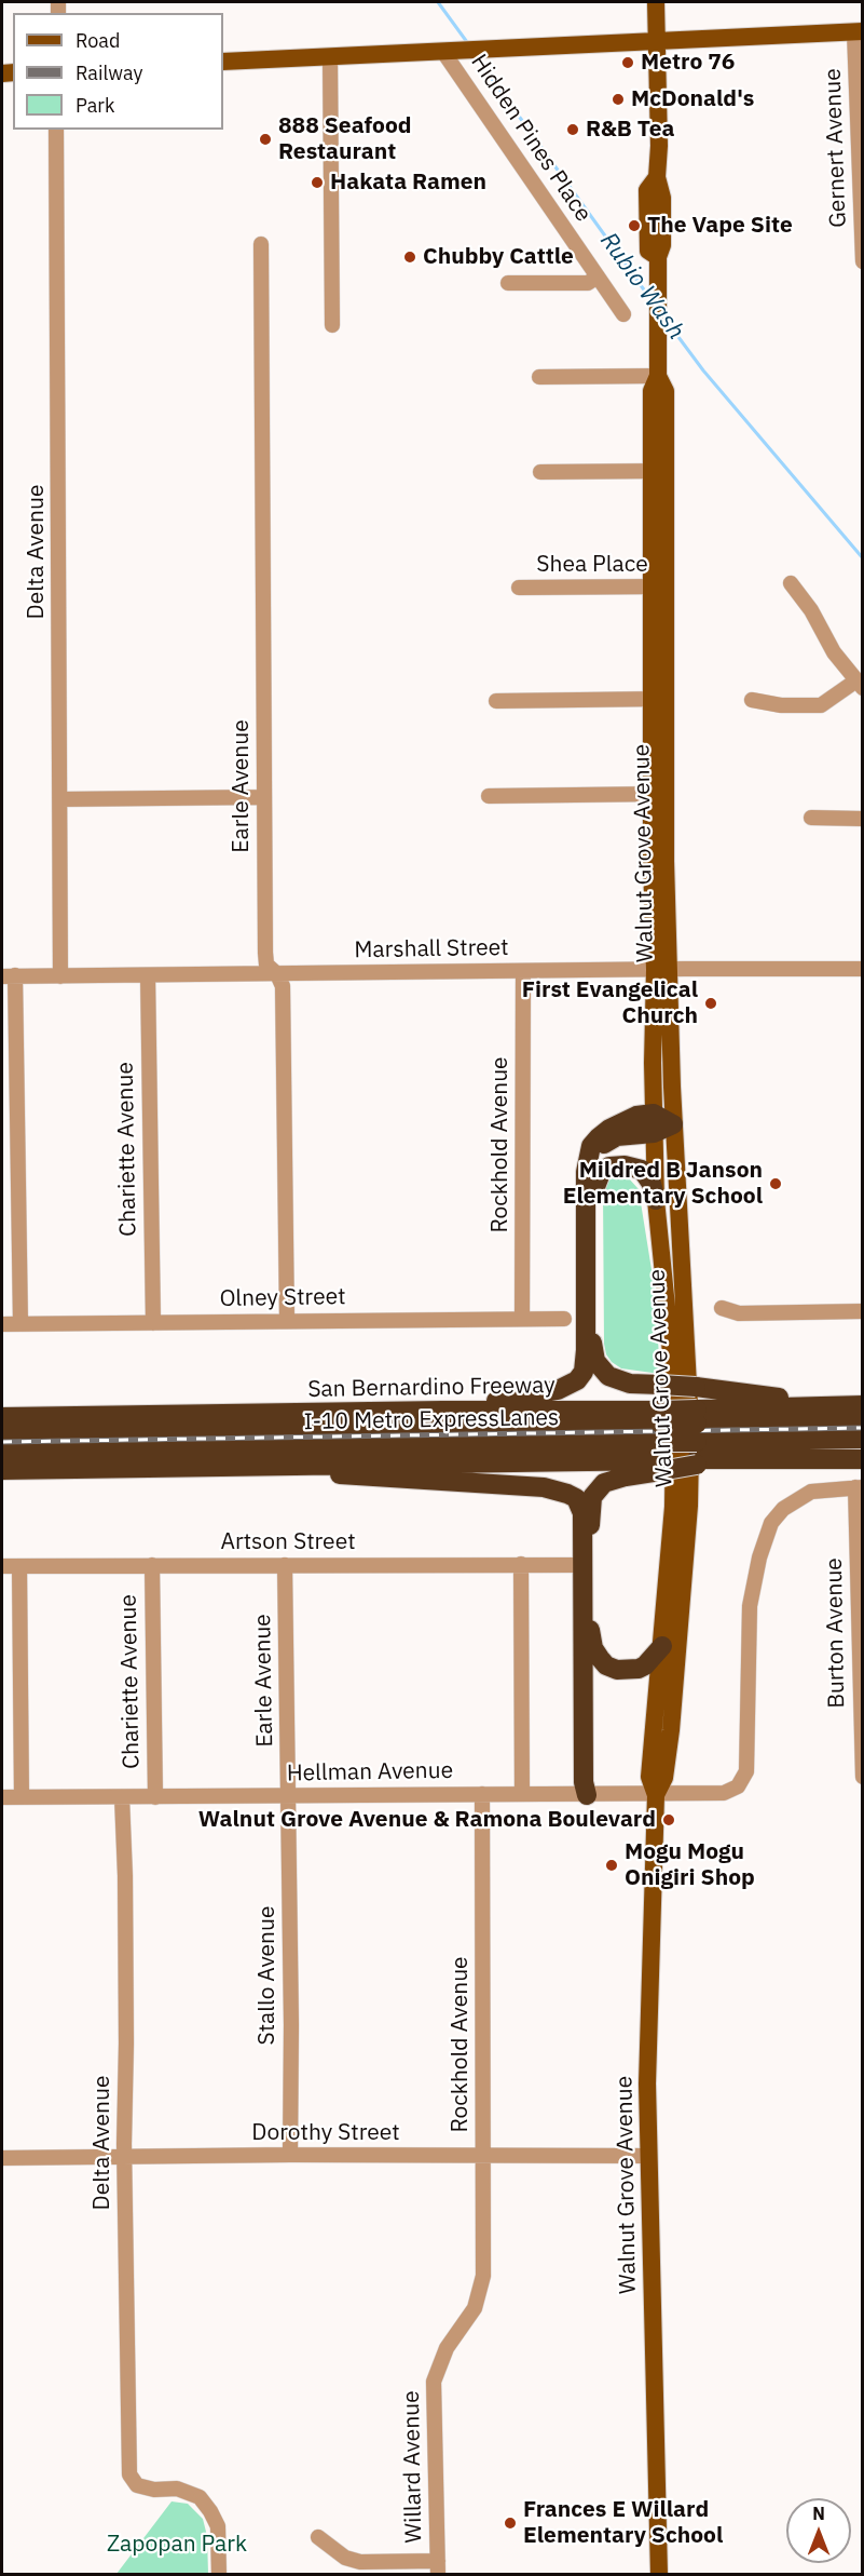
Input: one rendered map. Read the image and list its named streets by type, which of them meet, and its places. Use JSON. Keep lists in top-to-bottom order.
{
  "streets": {
    "highway": ["San Bernardino Freeway", "I-10 Metro ExpressLanes"],
    "main road": ["Walnut Grove Avenue"],
    "street": [
      "Hidden Pines Place",
      "Gernert Avenue",
      "Delta Avenue",
      "Shea Place",
      "Earle Avenue",
      "Marshall Street",
      "Rockhold Avenue",
      "Chariette Avenue",
      "Olney Street",
      "Artson Street",
      "Burton Avenue",
      "Hellman Avenue",
      "Stallo Avenue",
      "Dorothy Street",
      "Willard Avenue"
    ]
  },
  "crossings": [
    ["Delta Avenue", "Marshall Street"],
    ["Delta Avenue", "Hellman Avenue"],
    ["Delta Avenue", "Dorothy Street"],
    ["Shea Place", "Walnut Grove Avenue"],
    ["Earle Avenue", "Marshall Street"],
    ["Earle Avenue", "Olney Street"],
    ["Earle Avenue", "Artson Street"],
    ["Earle Avenue", "Hellman Avenue"],
    ["Earle Avenue", "Stallo Avenue"],
    ["Walnut Grove Avenue", "Marshall Street"],
    ["Walnut Grove Avenue", "Hellman Avenue"],
    ["Walnut Grove Avenue", "Dorothy Street"],
    ["Marshall Street", "Rockhold Avenue"],
    ["Marshall Street", "Chariette Avenue"],
    ["Rockhold Avenue", "Olney Street"],
    ["Rockhold Avenue", "Hellman Avenue"],
    ["Rockhold Avenue", "Dorothy Street"],
    ["Rockhold Avenue", "Willard Avenue"],
    ["Chariette Avenue", "Olney Street"],
    ["Chariette Avenue", "Artson Street"],
    ["Chariette Avenue", "Hellman Avenue"],
    ["San Bernardino Freeway", "I-10 Metro ExpressLanes"],
    ["Burton Avenue", "Hellman Avenue"],
    ["Hellman Avenue", "Stallo Avenue"],
    ["Stallo Avenue", "Dorothy Street"]
  ],
  "water": ["Rubio Wash"],
  "parks": ["Zapopan Park"],
  "places": [
    "Metro 76",
    "McDonald's",
    "R&B Tea",
    "888 Seafood Restaurant",
    "Hakata Ramen",
    "The Vape Site",
    "Chubby Cattle",
    "First Evangelical Church",
    "Mildred B Janson Elementary School",
    "Walnut Grove Avenue & Ramona Boulevard",
    "Mogu Mogu Onigiri Shop",
    "Frances E Willard Elementary School"
  ],
  "legend": ["Road", "Railway", "Park"],
  "north": "top"
}
